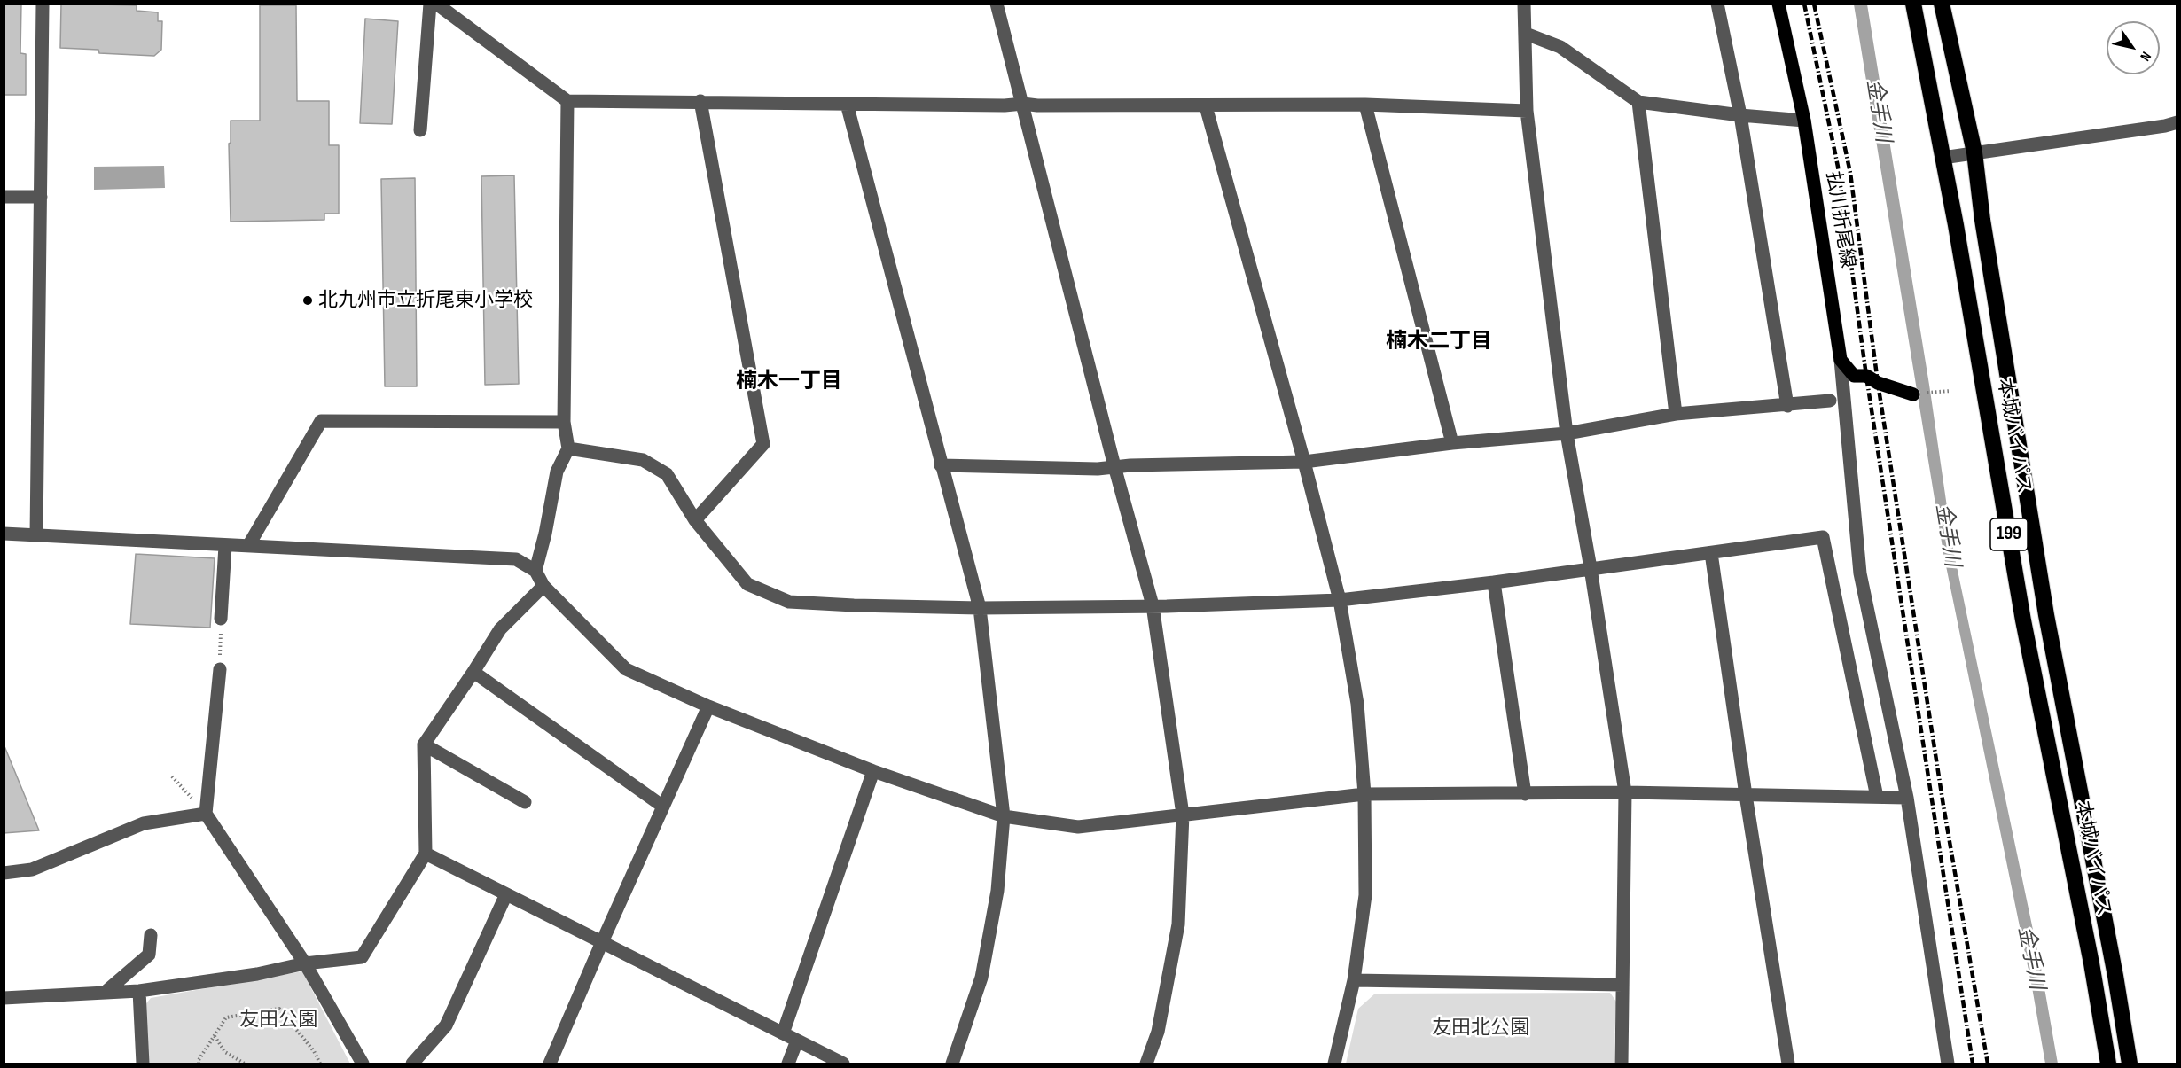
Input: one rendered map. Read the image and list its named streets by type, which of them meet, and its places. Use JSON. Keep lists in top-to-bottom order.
{
  "streets": {
    "highway": ["本城バイパス", "199"],
    "main road": ["払川折尾線"]
  },
  "districts": ["楠木二丁目", "楠木一丁目"],
  "water": ["金手川"],
  "parks": ["友田公園", "友田北公園"],
  "places": ["北九州市立折尾東小学校"],
  "north": "bottom right"
}
